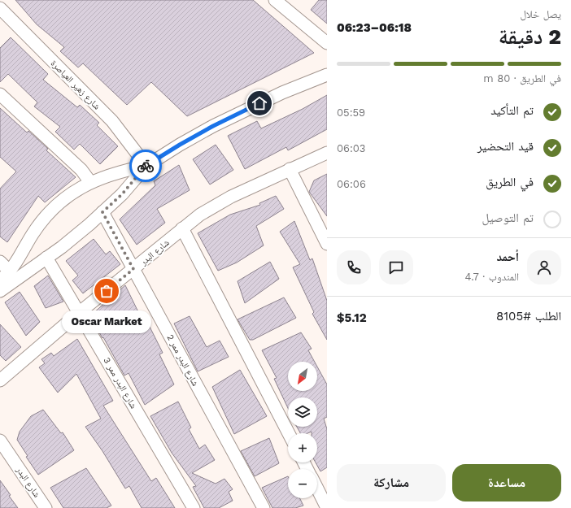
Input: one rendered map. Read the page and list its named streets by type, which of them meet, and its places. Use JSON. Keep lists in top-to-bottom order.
{
  "streets": {
    "street": [
      "شارع زهير العياصرة",
      "شارع البدر",
      "شارع البدر ممر 2",
      "شارع البدر ممر 3"
    ]
  },
  "crossings": [
    ["شارع البدر", "شارع البدر ممر 2"],
    ["شارع البدر", "شارع البدر ممر 3"]
  ],
  "places": ["Oscar Market"],
  "north": "bottom left",
  "page": {
    "heading": ["2 دقيقة", "يصل خلال", "06:18–06:23"],
    "panel": [
      "أحمد",
      "المندوب · 4.7",
      "الطلب #8105",
      "$5.12"
    ],
    "bar": "في الطريق · 80 m",
    "list": [
      ["تم التأكيد", "05:59"],
      ["قيد التحضير", "06:03"],
      ["في الطريق", "06:06"],
      "تم التوصيل"
    ],
    "bubble": "Oscar Market",
    "map_buttons": ["+", "−"],
    "buttons": ["مساعدة", "مشاركة"]
  }
}
